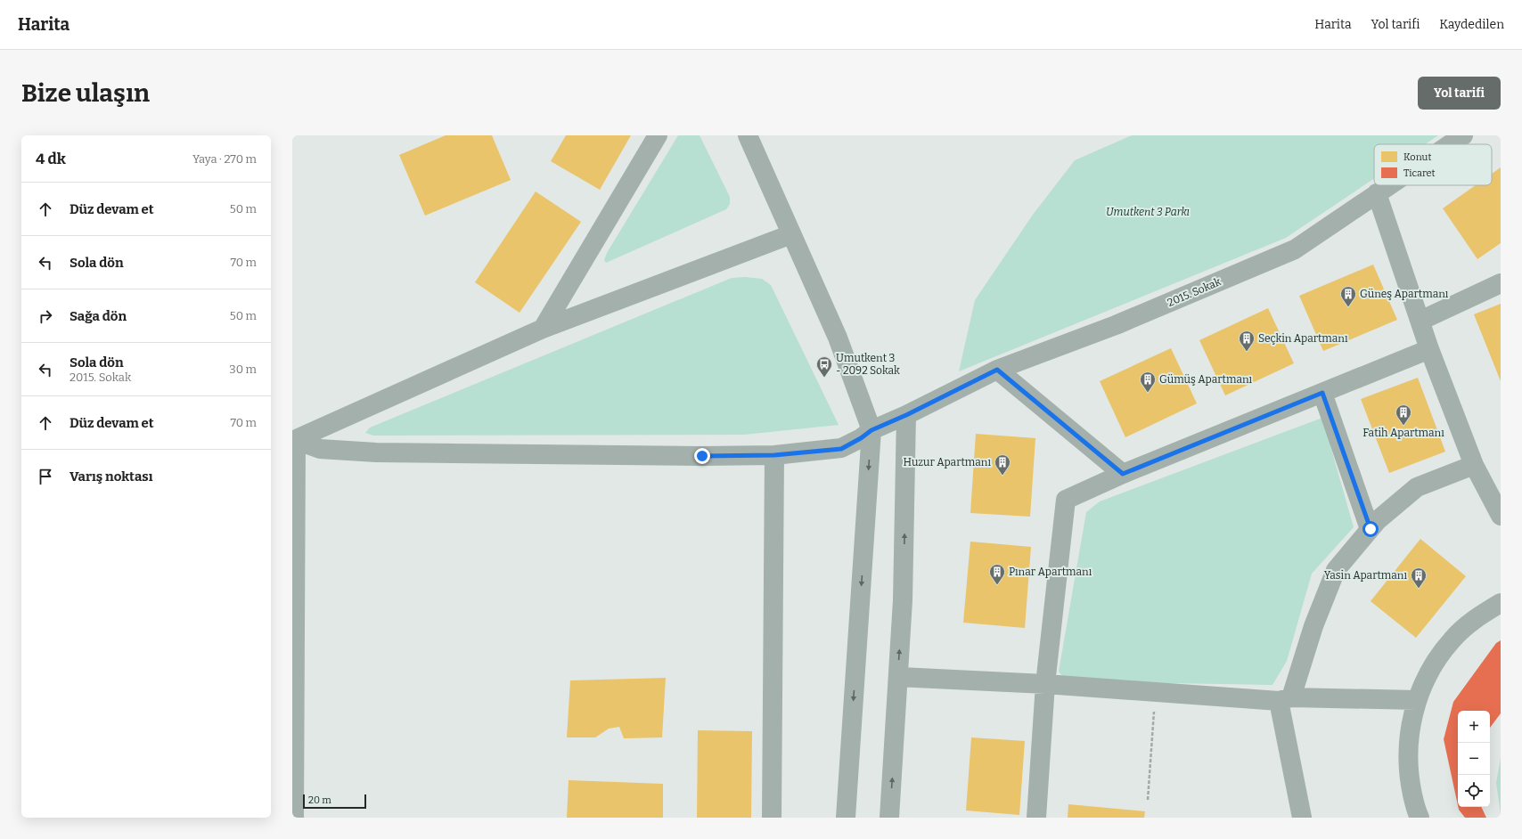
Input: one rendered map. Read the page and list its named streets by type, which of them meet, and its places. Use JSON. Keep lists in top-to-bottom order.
{
  "streets": {
    "street": ["2015. Sokak"]
  },
  "parks": ["Umutkent 3 Parkı"],
  "places": {
    "building": [
      "Güneş Apartmanı",
      "Seçkin Apartmanı",
      "Gümüş Apartmanı",
      "Fatih Apartmanı",
      "Huzur Apartmanı",
      "Pınar Apartmanı",
      "Yasin Apartmanı"
    ],
    "bus stop": ["Umutkent 3 - 2092 Sokak"]
  },
  "legend": ["Konut", "Ticaret"],
  "scale_bar": "20 m",
  "page": {
    "header": "Harita",
    "nav": ["Harita", "Yol tarifi", "Kaydedilen"],
    "buttons": "Yol tarifi",
    "title": "Bize ulaşın",
    "heading": ["4 dk", "Yaya · 270 m"],
    "list": [
      ["Düz devam et", "50 m"],
      ["Sola dön", "70 m"],
      ["Sağa dön", "50 m"],
      ["Sola dön", "2015. Sokak", "30 m"],
      ["Düz devam et", "70 m"],
      "Varış noktası"
    ],
    "map_buttons": ["+", "−"],
    "scale": "20 m"
  }
}
